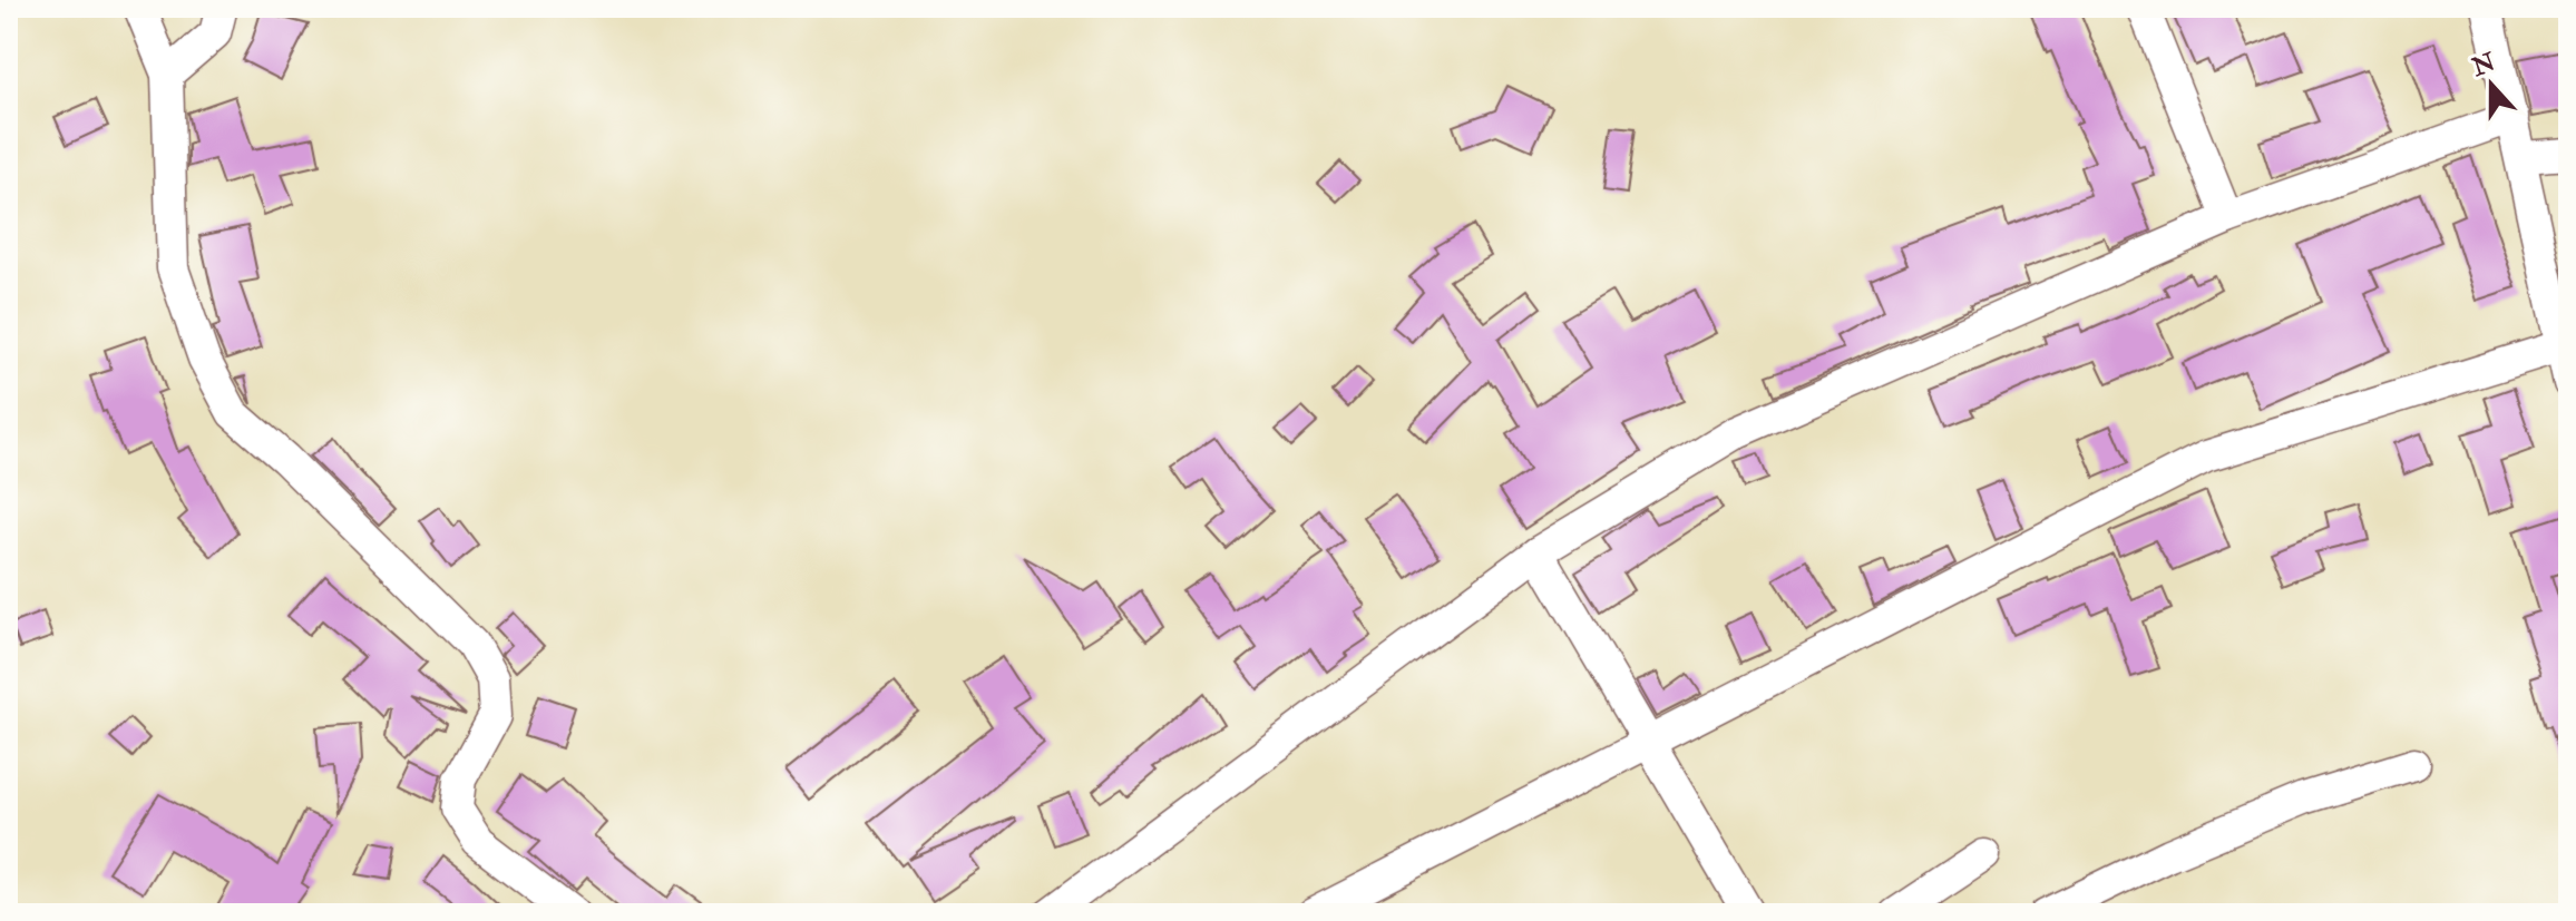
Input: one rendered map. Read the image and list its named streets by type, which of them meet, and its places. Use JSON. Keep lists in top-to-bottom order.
{
  "north": "top"
}
